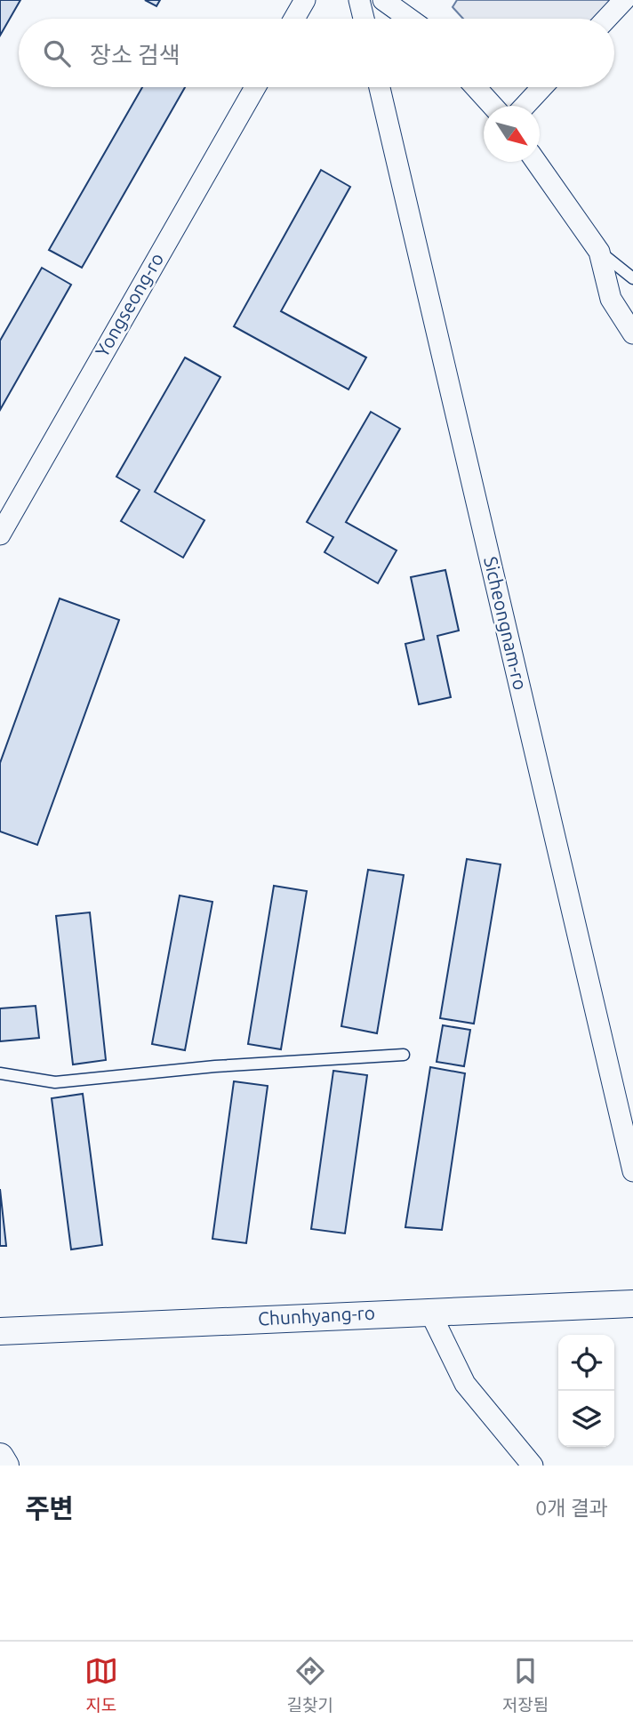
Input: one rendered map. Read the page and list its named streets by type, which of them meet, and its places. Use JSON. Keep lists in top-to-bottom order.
{
  "streets": {
    "street": ["Yongseong-ro", "Sicheongnam-ro", "Chunhyang-ro"]
  },
  "north": "bottom right",
  "page": {
    "search": "장소 검색",
    "heading": ["주변", "0개 결과"],
    "nav": ["지도", "길찾기", "저장됨"]
  }
}
